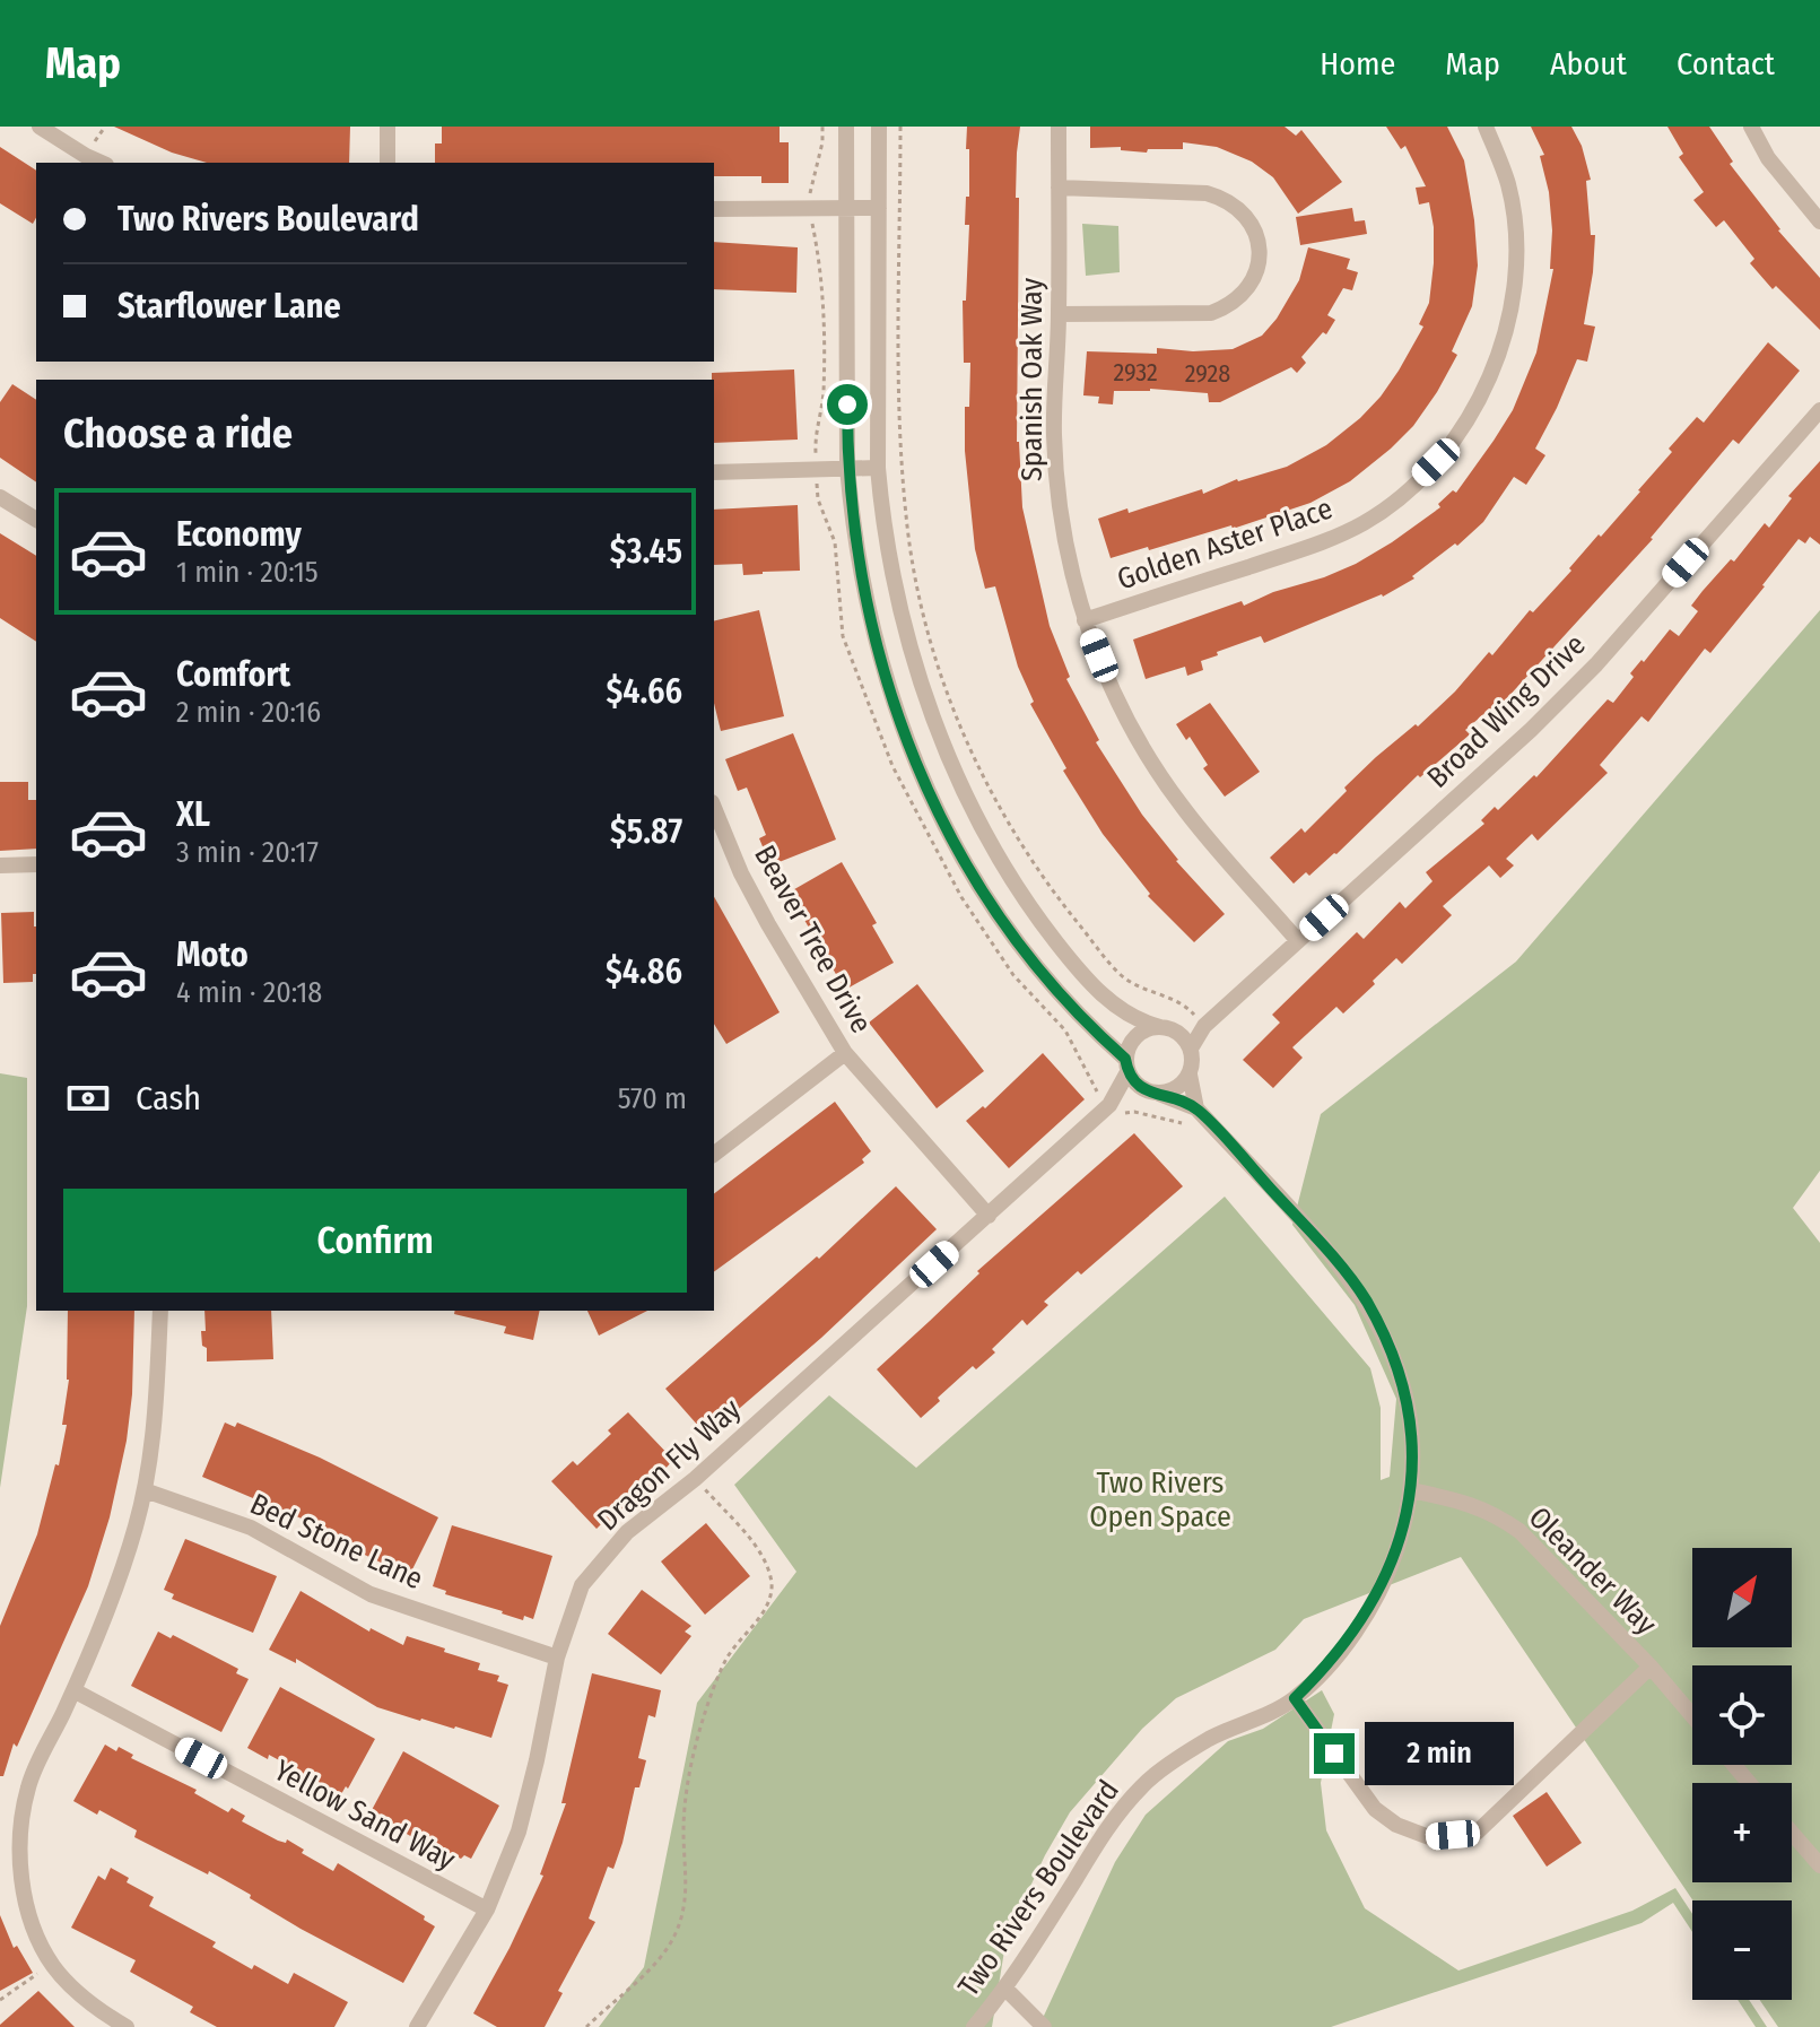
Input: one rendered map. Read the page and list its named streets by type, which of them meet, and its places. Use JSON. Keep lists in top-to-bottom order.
{
  "streets": {
    "street": [
      "Spanish Oak Way",
      "Golden Aster Place",
      "Broad Wing Drive",
      "Beaver Tree Drive",
      "Dragon Fly Way",
      "Bed Stone Lane",
      "Oleander Way",
      "Yellow Sand Way",
      "Two Rivers Boulevard"
    ]
  },
  "crossings": [
    ["Spanish Oak Way", "Golden Aster Place"],
    ["Spanish Oak Way", "Broad Wing Drive"],
    ["Broad Wing Drive", "Dragon Fly Way"],
    ["Broad Wing Drive", "Two Rivers Boulevard"],
    ["Beaver Tree Drive", "Dragon Fly Way"],
    ["Dragon Fly Way", "Bed Stone Lane"],
    ["Dragon Fly Way", "Yellow Sand Way"],
    ["Dragon Fly Way", "Two Rivers Boulevard"],
    ["Oleander Way", "Two Rivers Boulevard"]
  ],
  "parks": ["Two Rivers Open Space"],
  "house_numbers": ["2932", "2928"],
  "north": "top right",
  "page": {
    "header": "Map",
    "nav": [
      "Home",
      "Map",
      "About",
      "Contact"
    ],
    "banner": ["Two Rivers Boulevard", "Starflower Lane"],
    "heading": "Choose a ride",
    "list": [
      {
        "name": "Economy",
        "note": "1 min · 20:15",
        "value": "$3.45"
      },
      {
        "name": "Comfort",
        "note": "2 min · 20:16",
        "value": "$4.66"
      },
      {
        "name": "XL",
        "note": "3 min · 20:17",
        "value": "$5.87"
      },
      {
        "name": "Moto",
        "note": "4 min · 20:18",
        "value": "$4.86"
      }
    ],
    "pay": ["Cash", "570 m"],
    "buttons": "Confirm",
    "map_buttons": ["+", "−"],
    "bubble": "2 min"
  }
}
